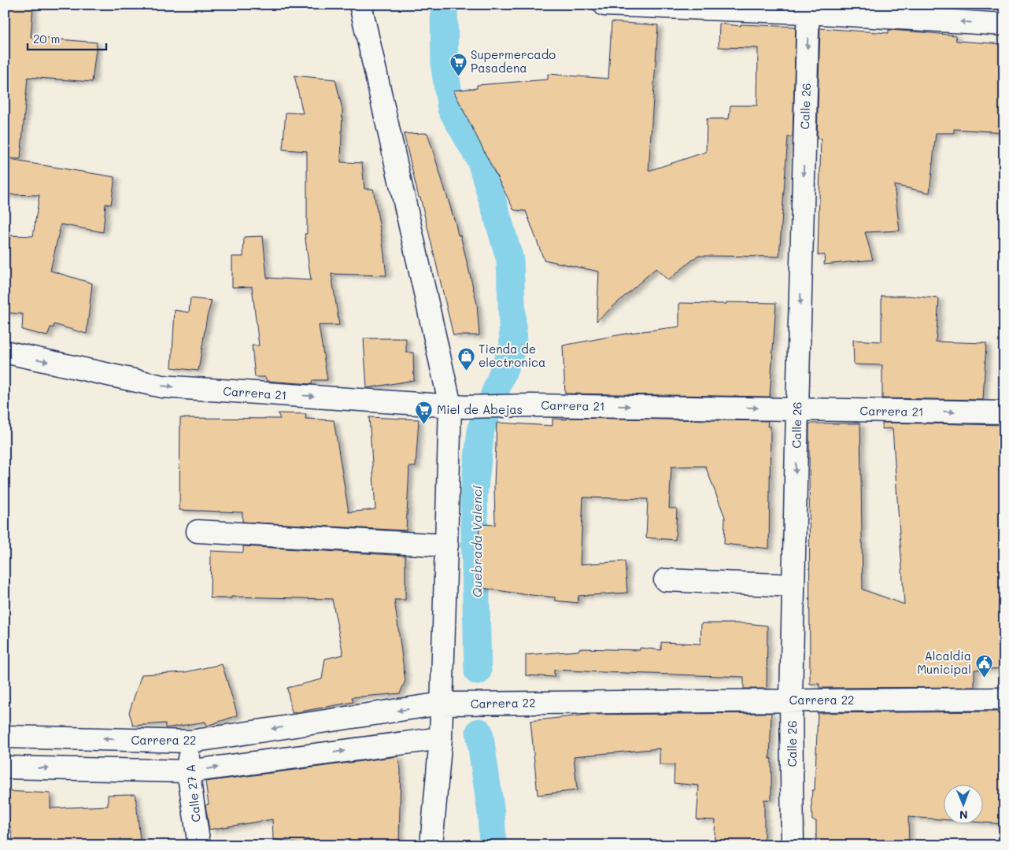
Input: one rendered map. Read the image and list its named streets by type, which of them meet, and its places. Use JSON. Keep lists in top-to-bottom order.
{
  "streets": {
    "street": [
      "Calle 26",
      "Carrera 21",
      "Carrera 22",
      "Calle 27 A"
    ]
  },
  "crossings": [
    ["Calle 26", "Carrera 21"],
    ["Calle 26", "Carrera 22"],
    ["Carrera 22", "Calle 27 A"]
  ],
  "one_way": ["Calle 26"],
  "water": ["Quebrada Valencí"],
  "places": {
    "supermarket": ["Supermercado Pasadena", "Miel de Abejas"],
    "shop": ["Tienda de electronica"],
    "public building": ["Alcaldia Municipal"]
  },
  "scale_bar": "20 m",
  "north": "bottom"
}
